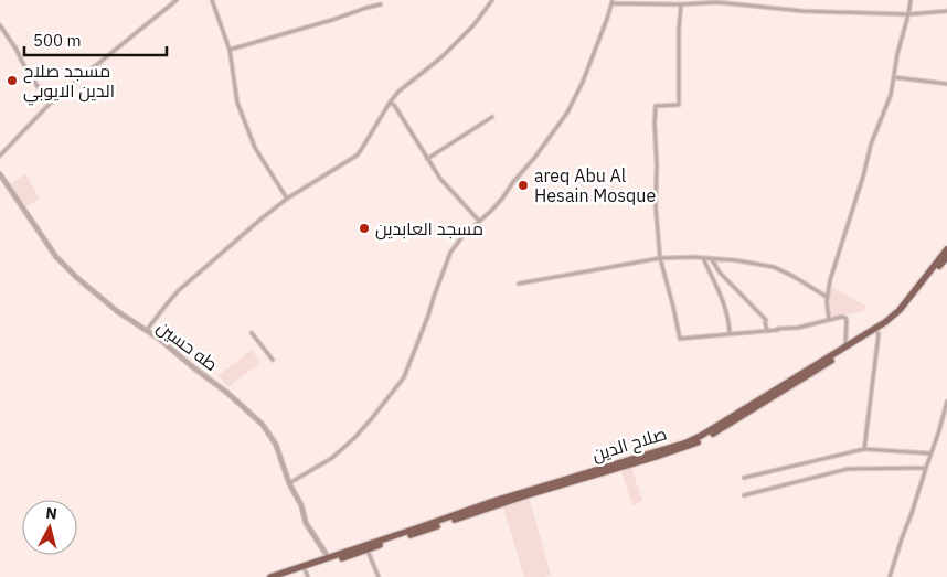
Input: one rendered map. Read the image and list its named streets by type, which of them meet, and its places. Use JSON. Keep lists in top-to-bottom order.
{
  "streets": {
    "highway": ["صلاح الدين"],
    "street": ["طه حسين"]
  },
  "crossings": [
    ["طه حسين", "صلاح الدين"]
  ],
  "places": ["مسجد صلاح الدين الايوبي", "areq Abu Al Hesain Mosque", "مسجد العابدين"],
  "scale_bar": "500 m",
  "north": "top"
}
